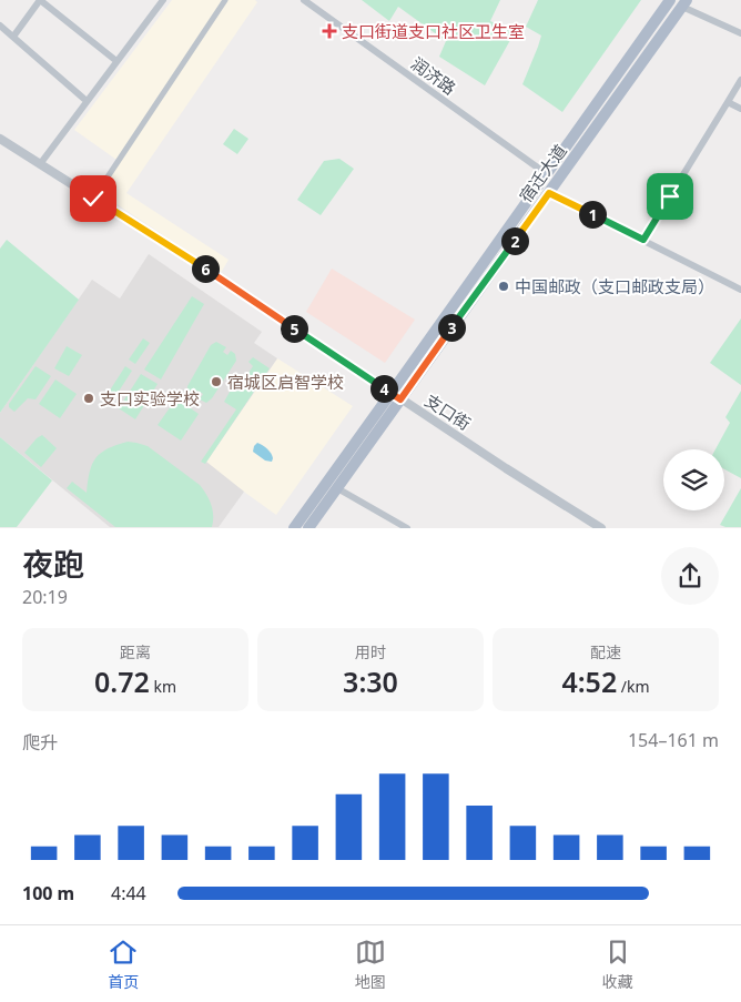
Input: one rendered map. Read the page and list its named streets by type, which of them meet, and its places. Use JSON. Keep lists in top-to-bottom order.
{
  "streets": {
    "main road": ["宿迁大道"],
    "street": ["润济路", "支口街"]
  },
  "crossings": [
    ["润济路", "宿迁大道"],
    ["宿迁大道", "支口街"]
  ],
  "places": {
    "health": ["支口街道支口社区卫生室"],
    "other": ["中国邮政（支口邮政支局）", "宿城区启智学校", "支口实验学校"]
  },
  "page": {
    "pins": [
      "1",
      "2",
      "6",
      "3",
      "5",
      "4"
    ],
    "heading": ["夜跑", "20:19"],
    "stats": [
      ["距离", "0.72 km"],
      ["用时", "3:30"],
      ["配速", "4:52 /km"]
    ],
    "chart": ["爬升", "154–161 m"],
    "list": [
      {
        "name": "100 m",
        "note": "4:44"
      }
    ],
    "tabs": ["首页", "地图", "收藏"]
  }
}
